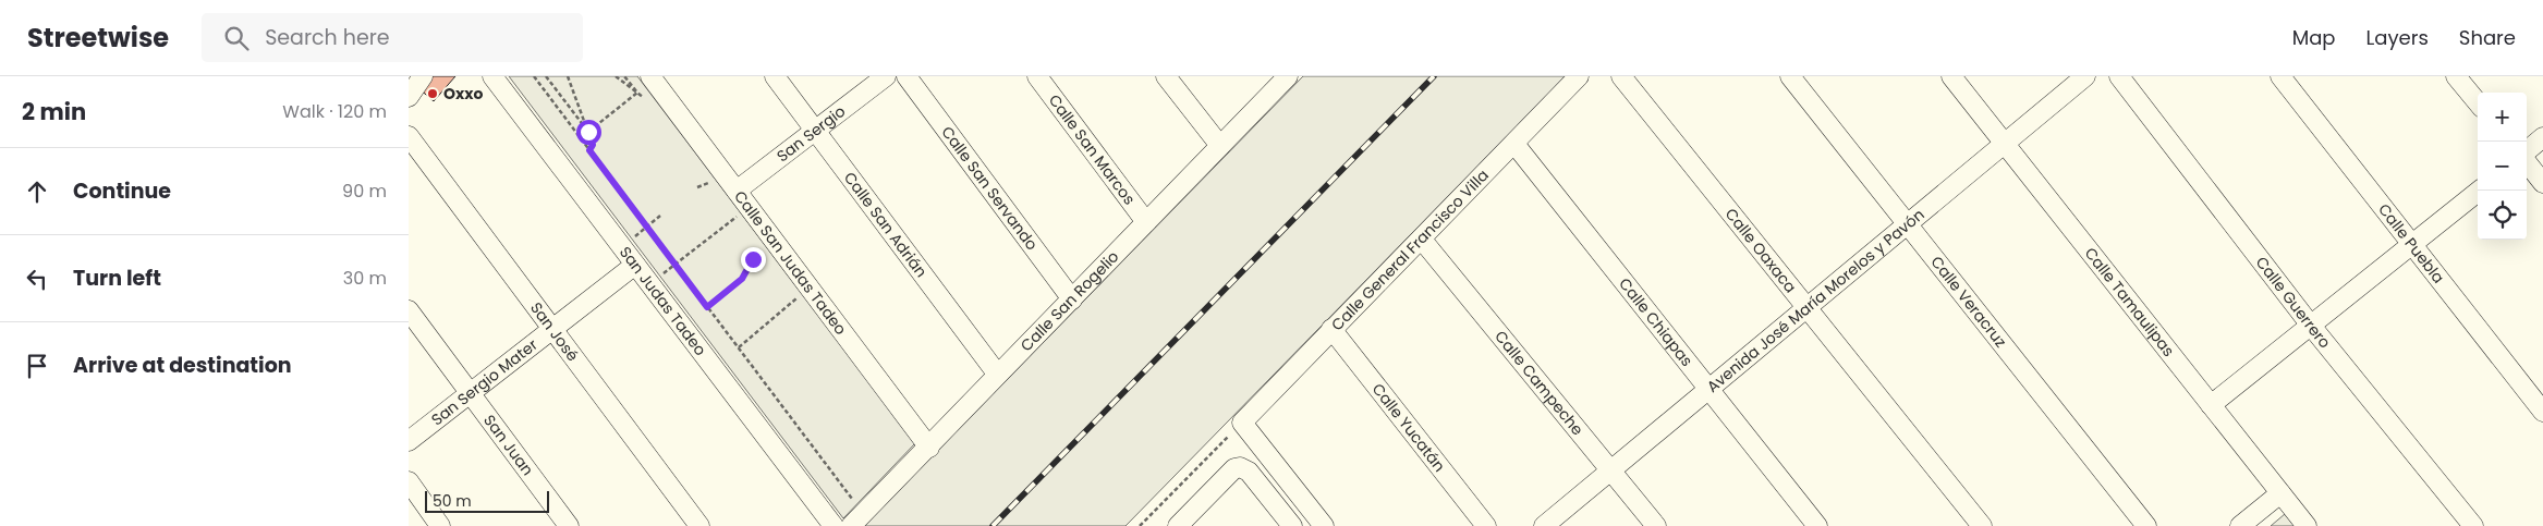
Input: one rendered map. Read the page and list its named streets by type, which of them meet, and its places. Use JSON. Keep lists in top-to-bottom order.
{
  "streets": {
    "street": [
      "San Sergio",
      "Calle San Marcos",
      "Calle San Servando",
      "Calle San Adrián",
      "Calle Puebla",
      "Calle General Francisco Villa",
      "Calle Oaxaca",
      "Calle San Judas Tadeo",
      "San Judas Tadeo",
      "Avenida José María Morelos y Pavón",
      "Calle San Rogelio",
      "Calle Veracruz",
      "Calle Tamaulipas",
      "Calle Guerrero",
      "Calle Chiapas",
      "San José",
      "San Sergio Mater",
      "Calle Campeche",
      "Calle Yucatán",
      "San Juan"
    ]
  },
  "crossings": [
    ["San Sergio", "Calle San Adrián"],
    ["San Sergio", "Calle San Judas Tadeo"],
    ["Calle San Marcos", "Calle San Rogelio"],
    ["Calle San Servando", "Calle San Rogelio"],
    ["Calle San Adrián", "Calle San Rogelio"],
    ["Calle General Francisco Villa", "Calle Chiapas"],
    ["Calle General Francisco Villa", "Calle Campeche"],
    ["Calle General Francisco Villa", "Calle Yucatán"],
    ["Calle Oaxaca", "Avenida José María Morelos y Pavón"],
    ["Calle San Judas Tadeo", "Calle San Rogelio"],
    ["San Judas Tadeo", "San Sergio Mater"],
    ["Avenida José María Morelos y Pavón", "Calle Veracruz"],
    ["Avenida José María Morelos y Pavón", "Calle Tamaulipas"],
    ["Avenida José María Morelos y Pavón", "Calle Chiapas"],
    ["Avenida José María Morelos y Pavón", "Calle Campeche"],
    ["San José", "San Sergio Mater"],
    ["San Sergio Mater", "San Juan"]
  ],
  "places": ["Oxxo"],
  "scale_bar": "50 m",
  "page": {
    "header": "Streetwise",
    "search": "Search here",
    "nav": ["Map", "Layers", "Share"],
    "heading": ["2 min", "Walk · 120 m"],
    "map_buttons": ["+", "−"],
    "list": [
      ["Continue", "90 m"],
      ["Turn left", "30 m"],
      "Arrive at destination"
    ],
    "scale": "50 m"
  }
}
